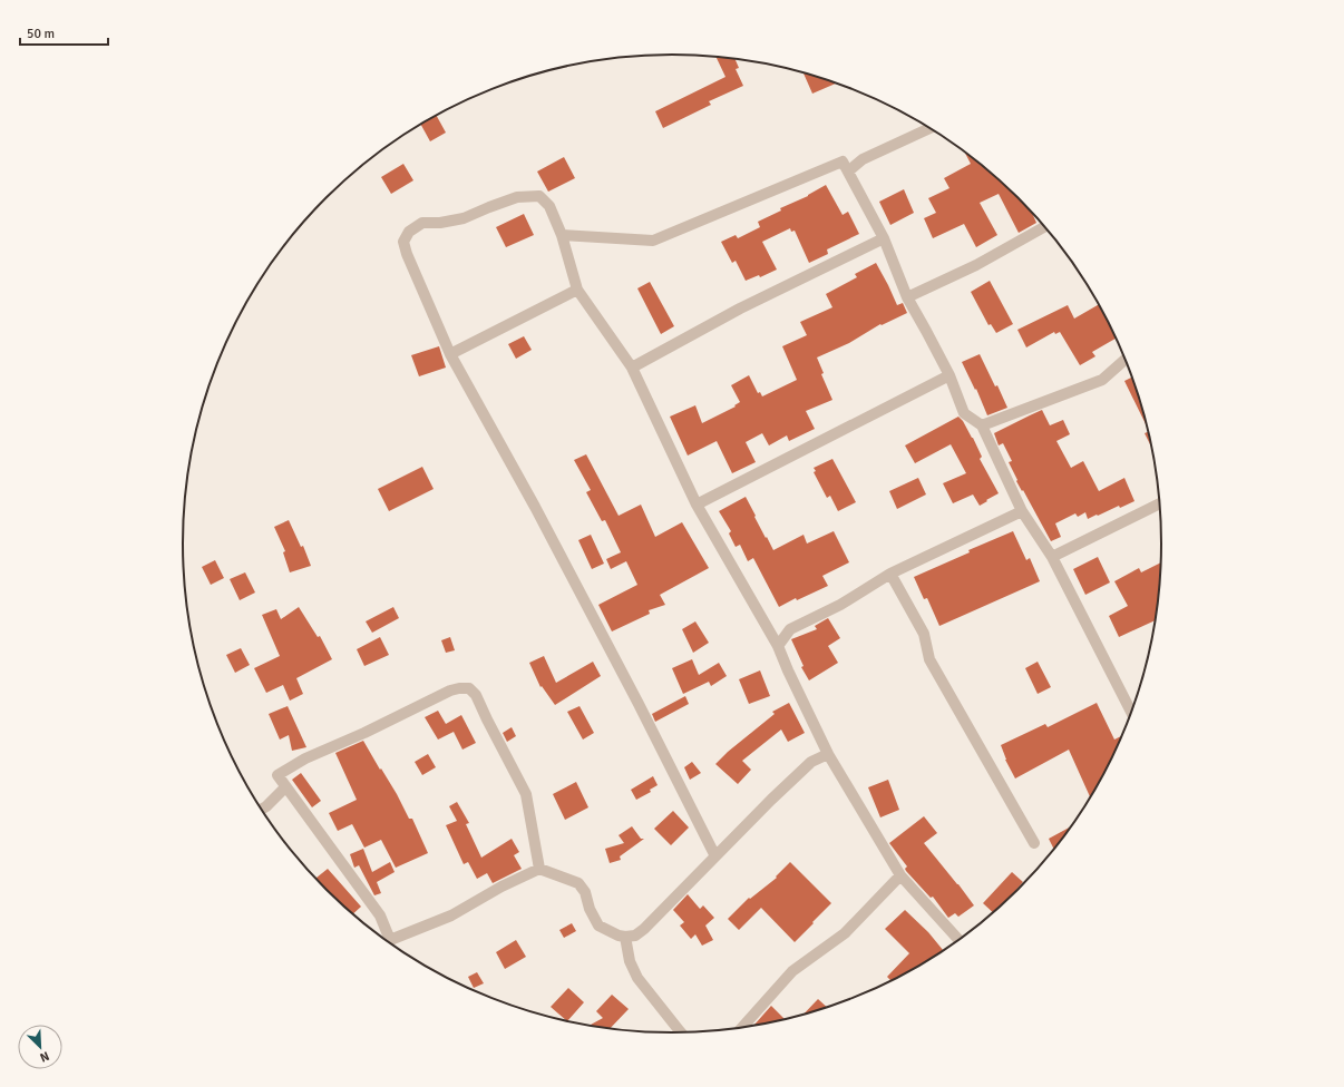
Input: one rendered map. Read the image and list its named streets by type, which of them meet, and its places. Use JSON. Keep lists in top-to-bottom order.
{
  "scale_bar": "50 m",
  "north": "bottom right"
}
